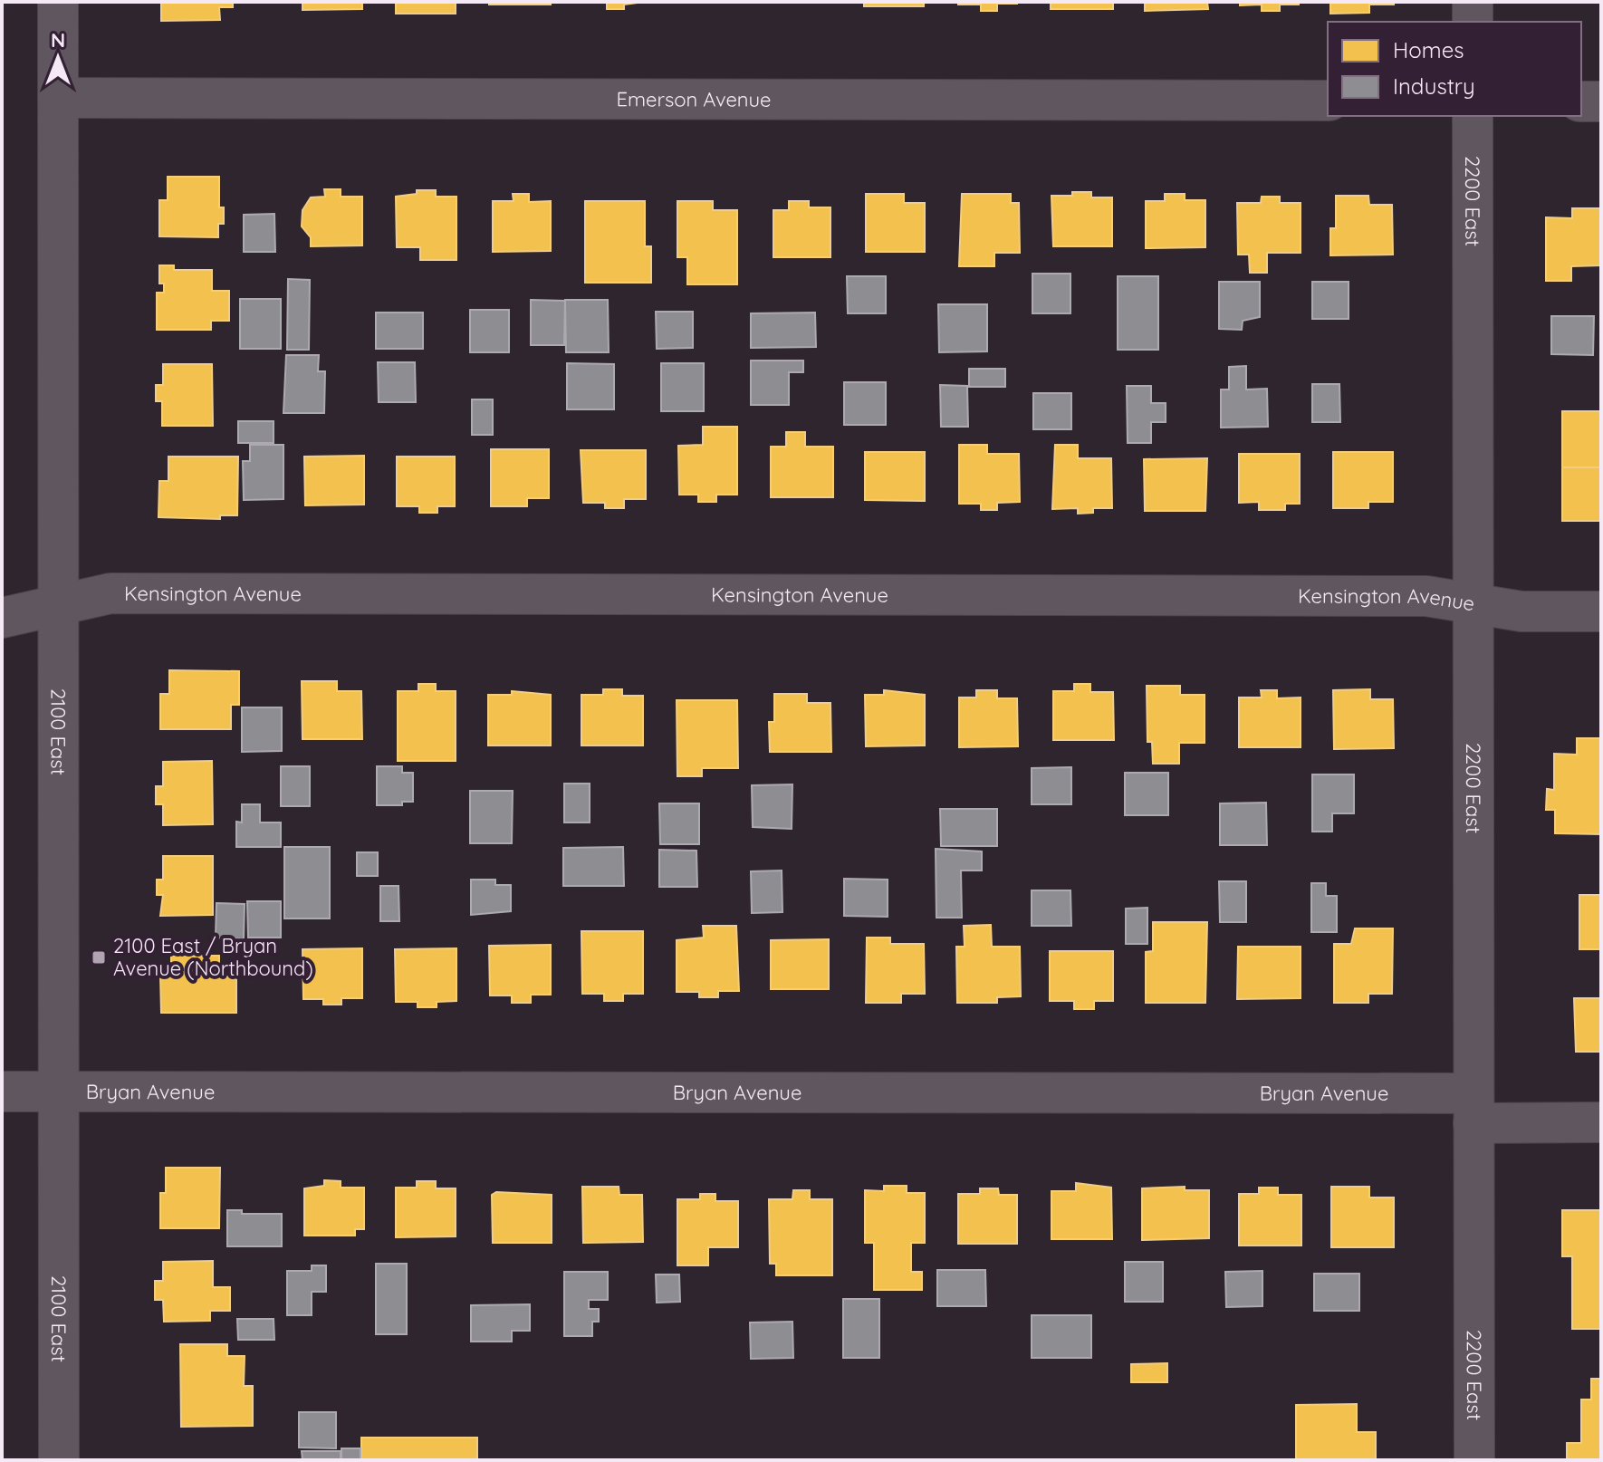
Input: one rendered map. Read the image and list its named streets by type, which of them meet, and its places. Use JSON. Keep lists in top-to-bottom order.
{
  "streets": {
    "street": [
      "Emerson Avenue",
      "2200 East",
      "Kensington Avenue",
      "2100 East",
      "Bryan Avenue"
    ]
  },
  "crossings": [
    ["Emerson Avenue", "2100 East"],
    ["2200 East", "Kensington Avenue"],
    ["2200 East", "Bryan Avenue"],
    ["Kensington Avenue", "2100 East"],
    ["2100 East", "Bryan Avenue"]
  ],
  "places": {
    "transit": ["2100 East / Bryan Avenue (Northbound)"]
  },
  "legend": ["Homes", "Industry"],
  "north": "top"
}
